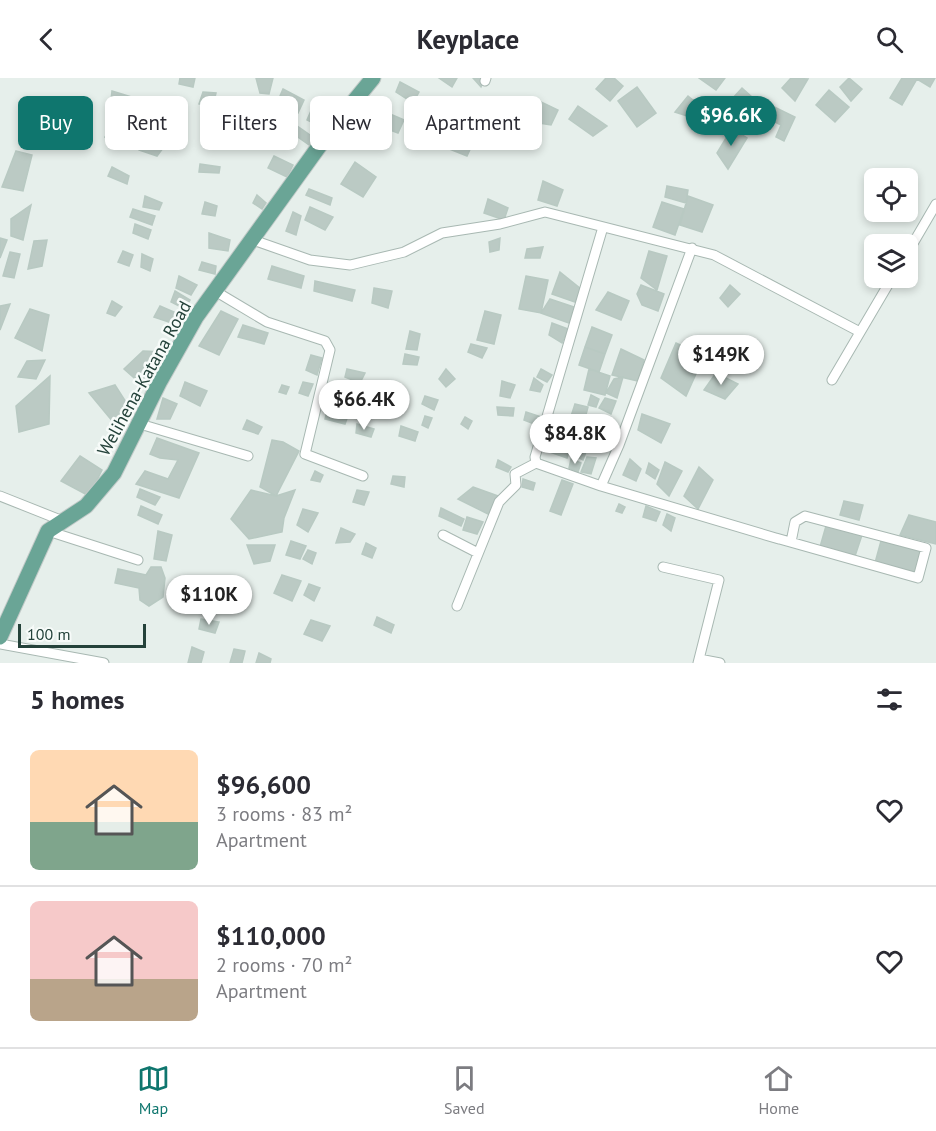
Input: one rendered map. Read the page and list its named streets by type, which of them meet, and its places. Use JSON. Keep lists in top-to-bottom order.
{
  "streets": {
    "main road": ["Welihena-Katana Road"]
  },
  "scale_bar": "100 m",
  "page": {
    "header": "Keyplace",
    "price": [
      "$96.6K",
      "$149K",
      "$66.4K",
      "$84.8K",
      "$110K"
    ],
    "chip": [
      "Buy",
      "Rent",
      "Filters",
      "New",
      "Apartment"
    ],
    "scale": "100 m",
    "heading": "5 homes",
    "list": [
      {
        "name": "$96,600",
        "note": "3 rooms · 83 m² · Apartment"
      },
      {
        "name": "$110,000",
        "note": "2 rooms · 70 m² · Apartment"
      }
    ],
    "tabs": ["Map", "Saved", "Home"]
  }
}
